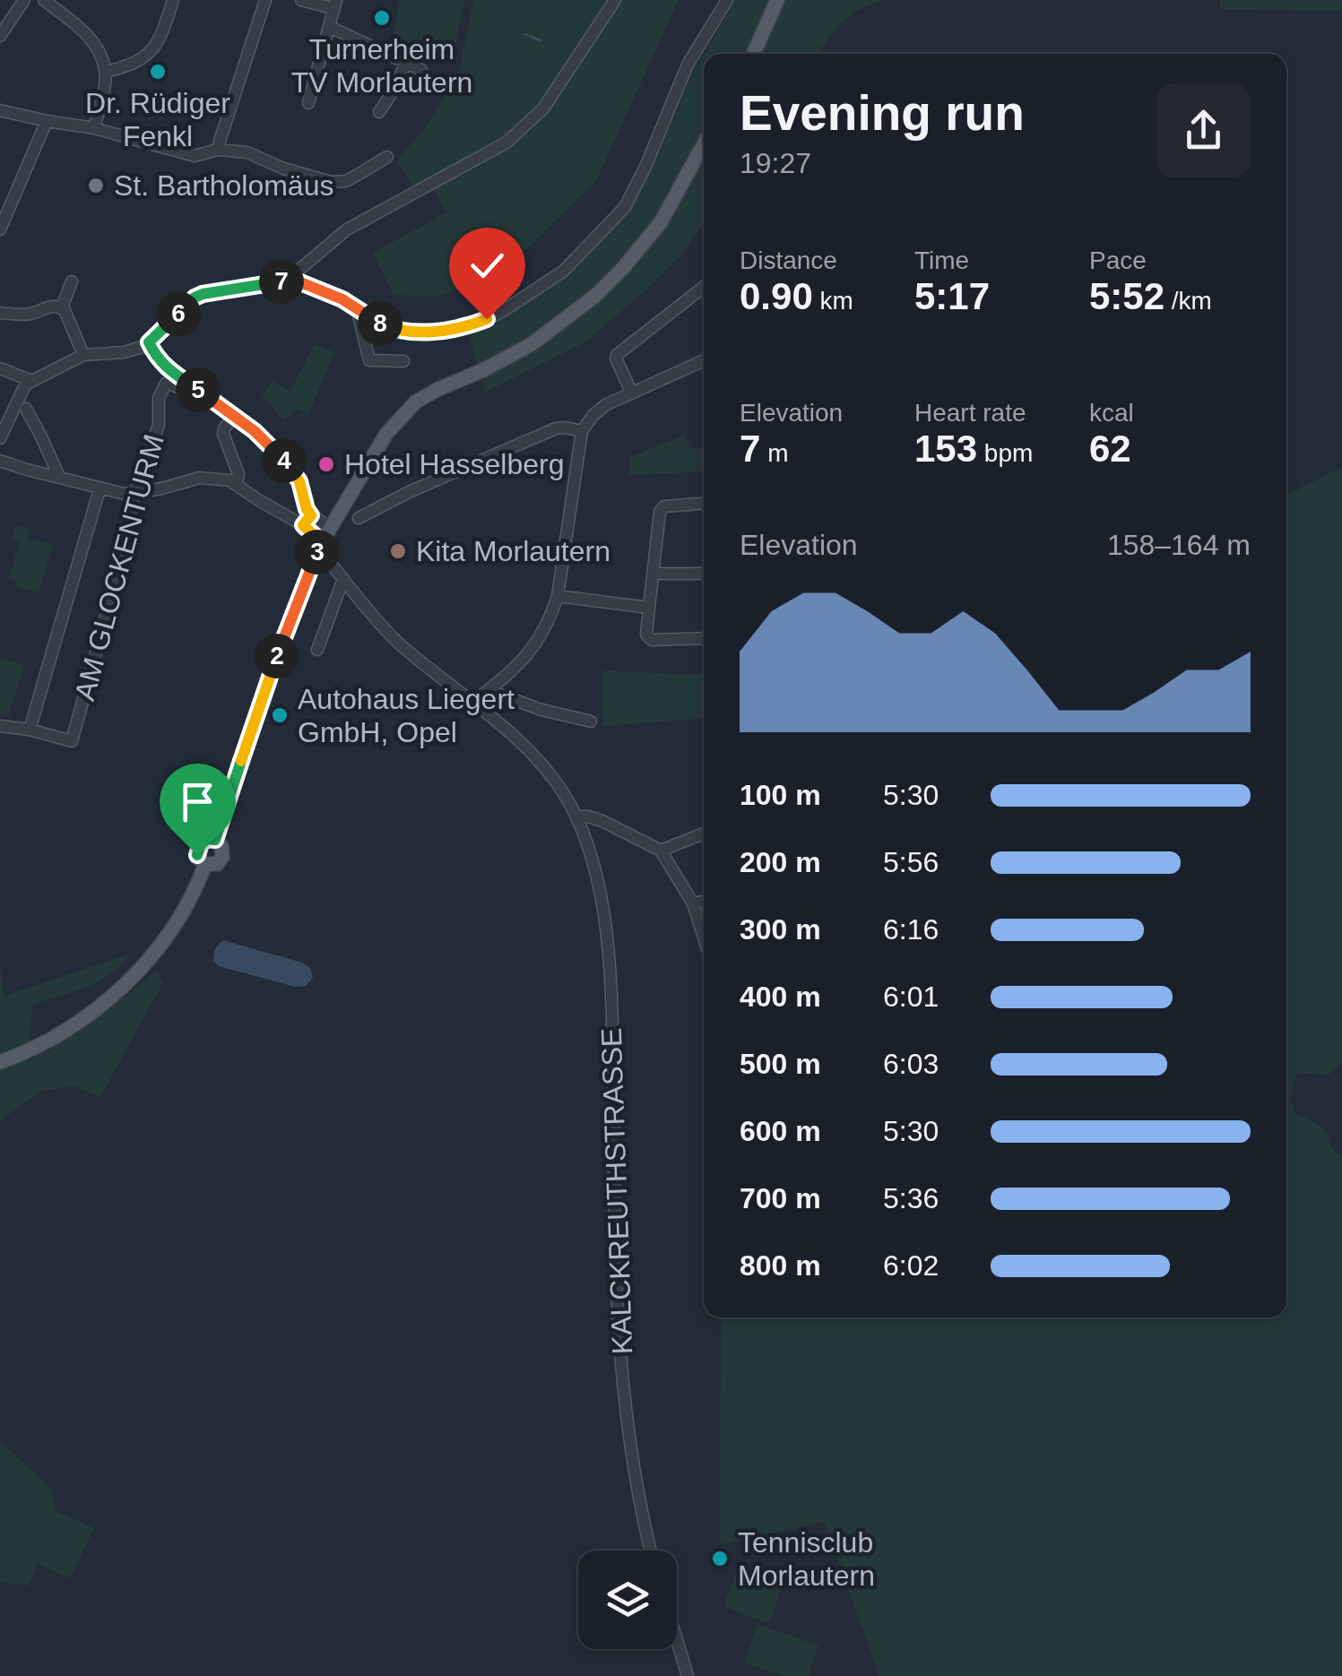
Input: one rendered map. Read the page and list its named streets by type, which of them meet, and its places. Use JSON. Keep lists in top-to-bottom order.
{
  "streets": {
    "street": ["AM GLOCKENTURM", "KALCKREUTHSTRASSE"]
  },
  "places": [
    "Turnerheim TV Morlautern",
    "Dr. Rüdiger Fenkl",
    "St. Bartholomäus",
    "Hotel Hasselberg",
    "Kita Morlautern",
    "Autohaus Liegert GmbH, Opel",
    "Tennisclub Morlautern"
  ],
  "page": {
    "heading": ["Evening run", "19:27"],
    "stats": [
      ["Distance", "0.90 km"],
      ["Time", "5:17"],
      ["Pace", "5:52 /km"],
      ["Elevation", "7 m"],
      ["Heart rate", "153 bpm"],
      ["kcal", "62"]
    ],
    "pins": [
      "7",
      "6",
      "8",
      "5",
      "4",
      "3",
      "2"
    ],
    "chart": ["Elevation", "158–164 m"],
    "list": [
      {
        "name": "100 m",
        "note": "5:30"
      },
      {
        "name": "200 m",
        "note": "5:56"
      },
      {
        "name": "300 m",
        "note": "6:16"
      },
      {
        "name": "400 m",
        "note": "6:01"
      },
      {
        "name": "500 m",
        "note": "6:03"
      },
      {
        "name": "600 m",
        "note": "5:30"
      },
      {
        "name": "700 m",
        "note": "5:36"
      },
      {
        "name": "800 m",
        "note": "6:02"
      }
    ]
  }
}
